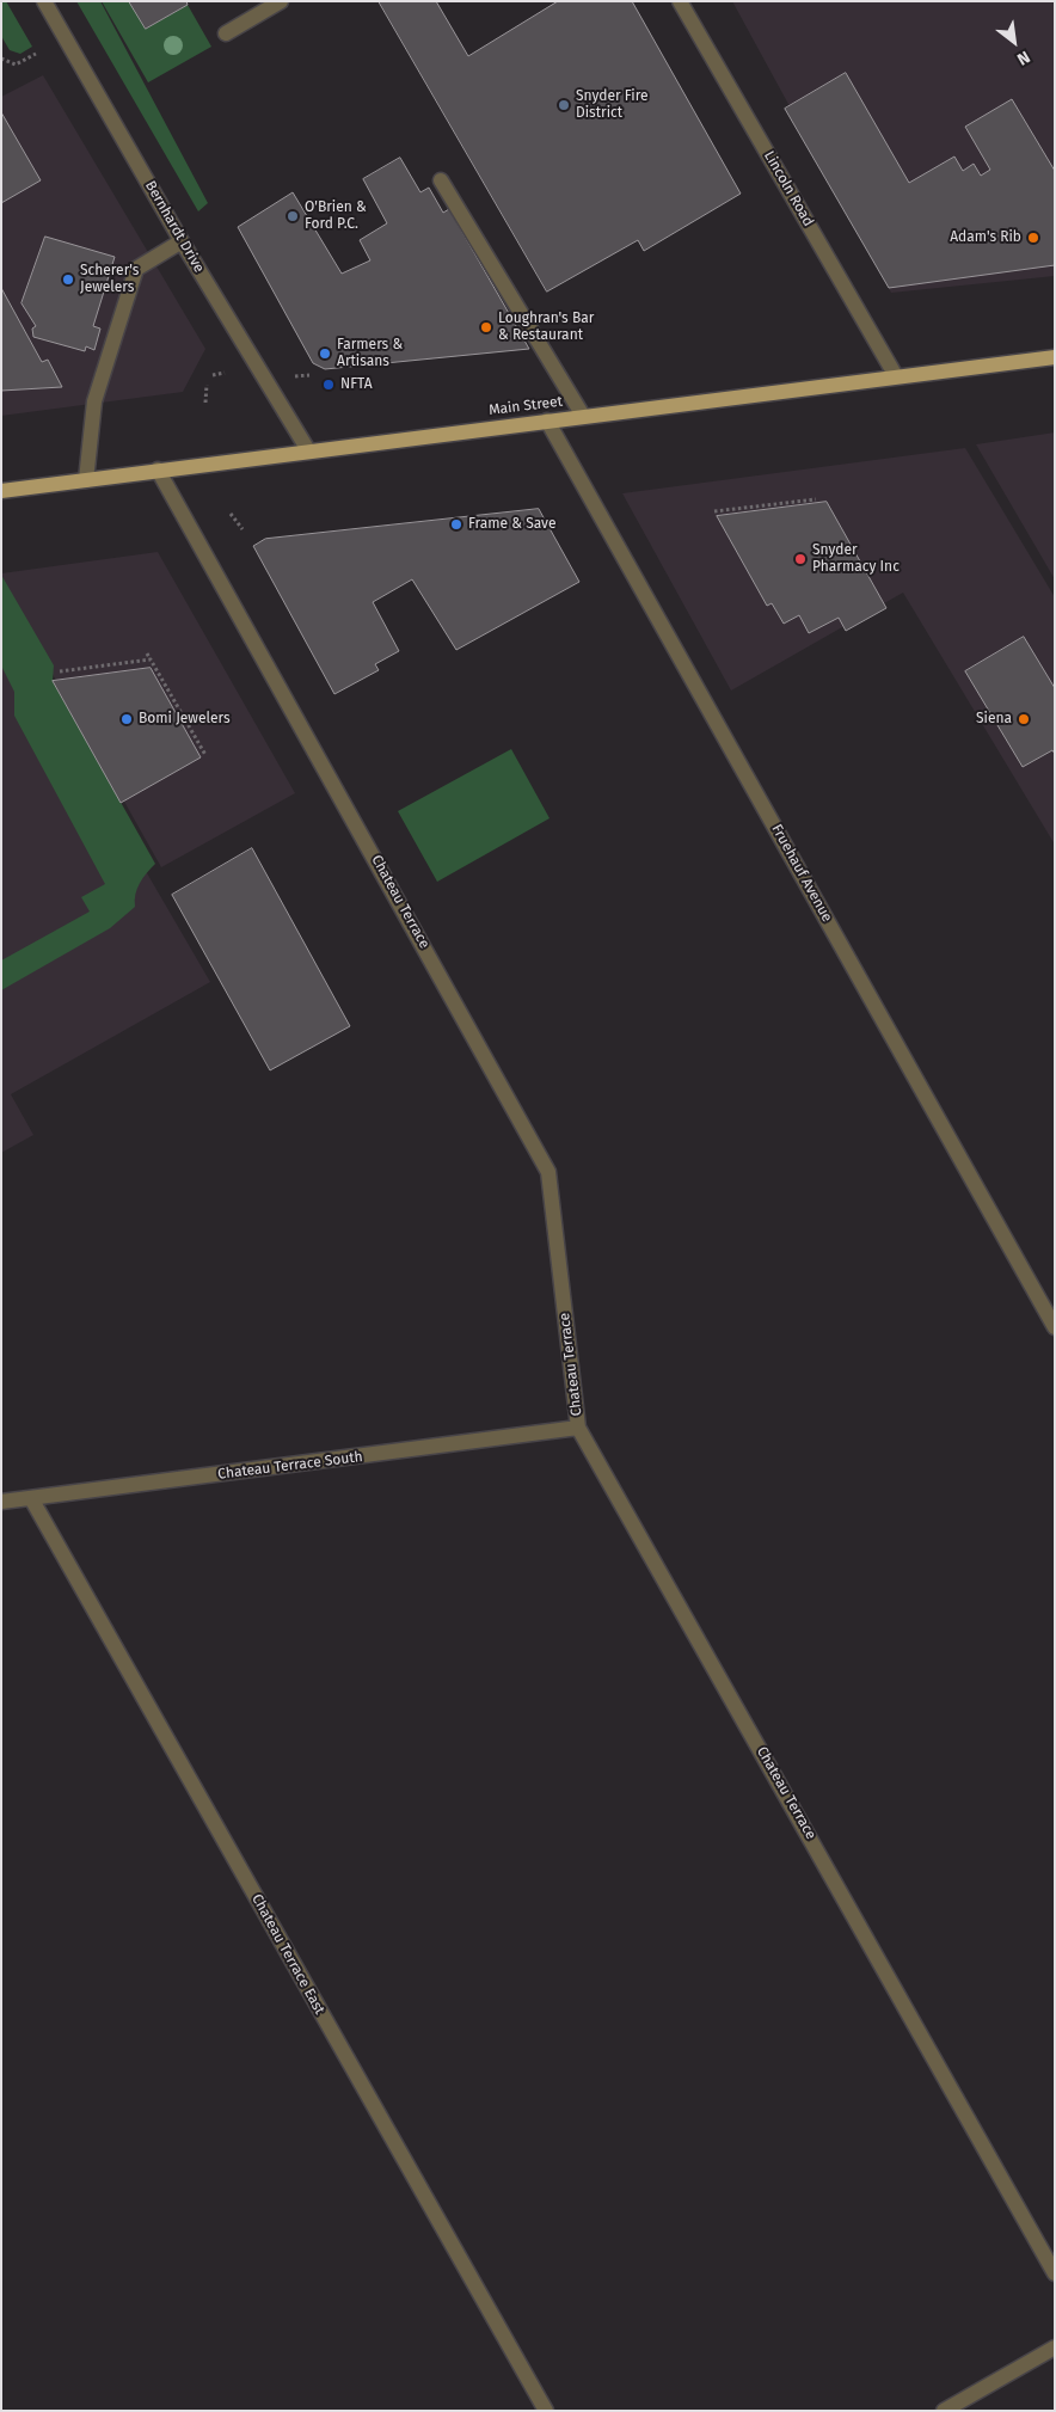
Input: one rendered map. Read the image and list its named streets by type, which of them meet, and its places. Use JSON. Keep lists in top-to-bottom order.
{
  "streets": {
    "main road": ["Main Street"],
    "street": [
      "Lincoln Road",
      "Bernhardt Drive",
      "Fruehauf Avenue",
      "Chateau Terrace",
      "Chateau Terrace South",
      "Chateau Terrace East"
    ]
  },
  "crossings": [
    ["Lincoln Road", "Main Street"],
    ["Bernhardt Drive", "Main Street"],
    ["Main Street", "Fruehauf Avenue"],
    ["Main Street", "Chateau Terrace"],
    ["Chateau Terrace", "Chateau Terrace South"],
    ["Chateau Terrace South", "Chateau Terrace East"]
  ],
  "places": [
    "Snyder Fire District",
    "O'Brien & Ford P.C.",
    "Adam's Rib",
    "Scherer's Jewelers",
    "Loughran's Bar & Restaurant",
    "Farmers & Artisans",
    "NFTA",
    "Frame & Save",
    "Snyder Pharmacy Inc",
    "Bomi Jewelers",
    "Siena"
  ],
  "north": "bottom right"
}
